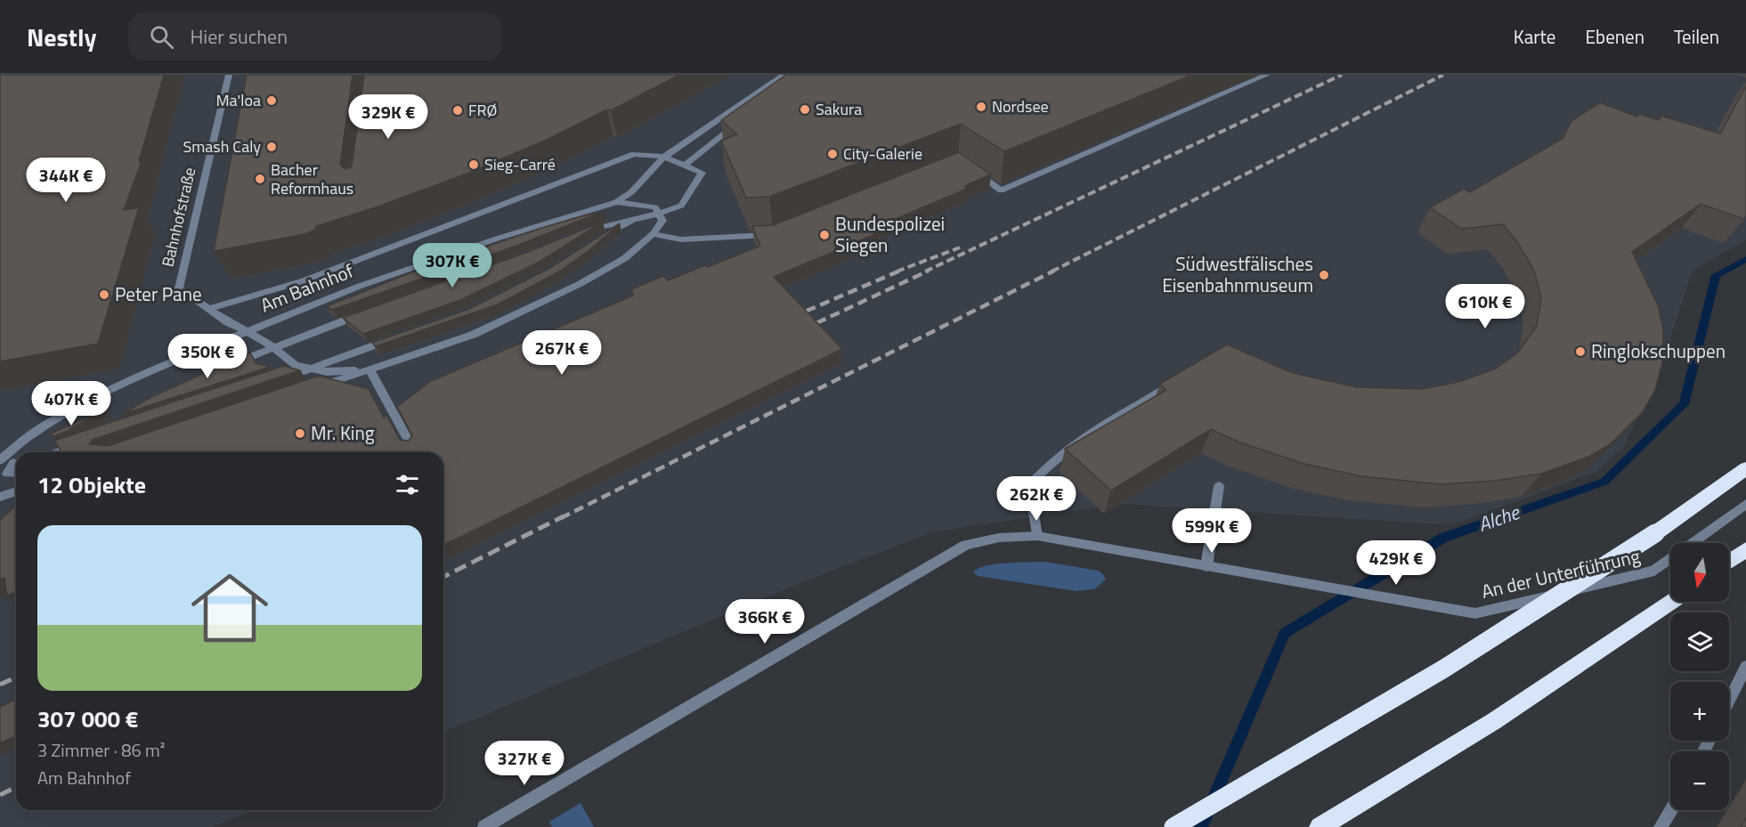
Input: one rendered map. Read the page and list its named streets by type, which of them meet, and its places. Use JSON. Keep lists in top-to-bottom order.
{
  "streets": {
    "street": ["Bahnhofstraße", "Am Bahnhof", "An der Unterführung"]
  },
  "crossings": [
    ["Bahnhofstraße", "Am Bahnhof"]
  ],
  "water": ["Alche"],
  "places": [
    "Ma'loa",
    "Nordsee",
    "Sakura",
    "FRØ",
    "Smash Caly",
    "City-Galerie",
    "Sieg-Carré",
    "Bacher Reformhaus",
    "Bundespolizei Siegen",
    "Südwestfälisches Eisenbahnmuseum",
    "Peter Pane",
    "Ringlokschuppen",
    "Mr. King"
  ],
  "north": "bottom",
  "page": {
    "header": "Nestly",
    "search": "Hier suchen",
    "nav": ["Karte", "Ebenen", "Teilen"],
    "price": [
      "329K €",
      "344K €",
      "307K €",
      "610K €",
      "267K €",
      "350K €",
      "407K €",
      "262K €",
      "599K €",
      "429K €",
      "366K €",
      "327K €"
    ],
    "heading": "12 Objekte",
    "list": [
      {
        "name": "307 000 €",
        "note": "3 Zimmer · 86 m² · Am Bahnhof"
      }
    ],
    "map_buttons": ["+", "−"]
  }
}
